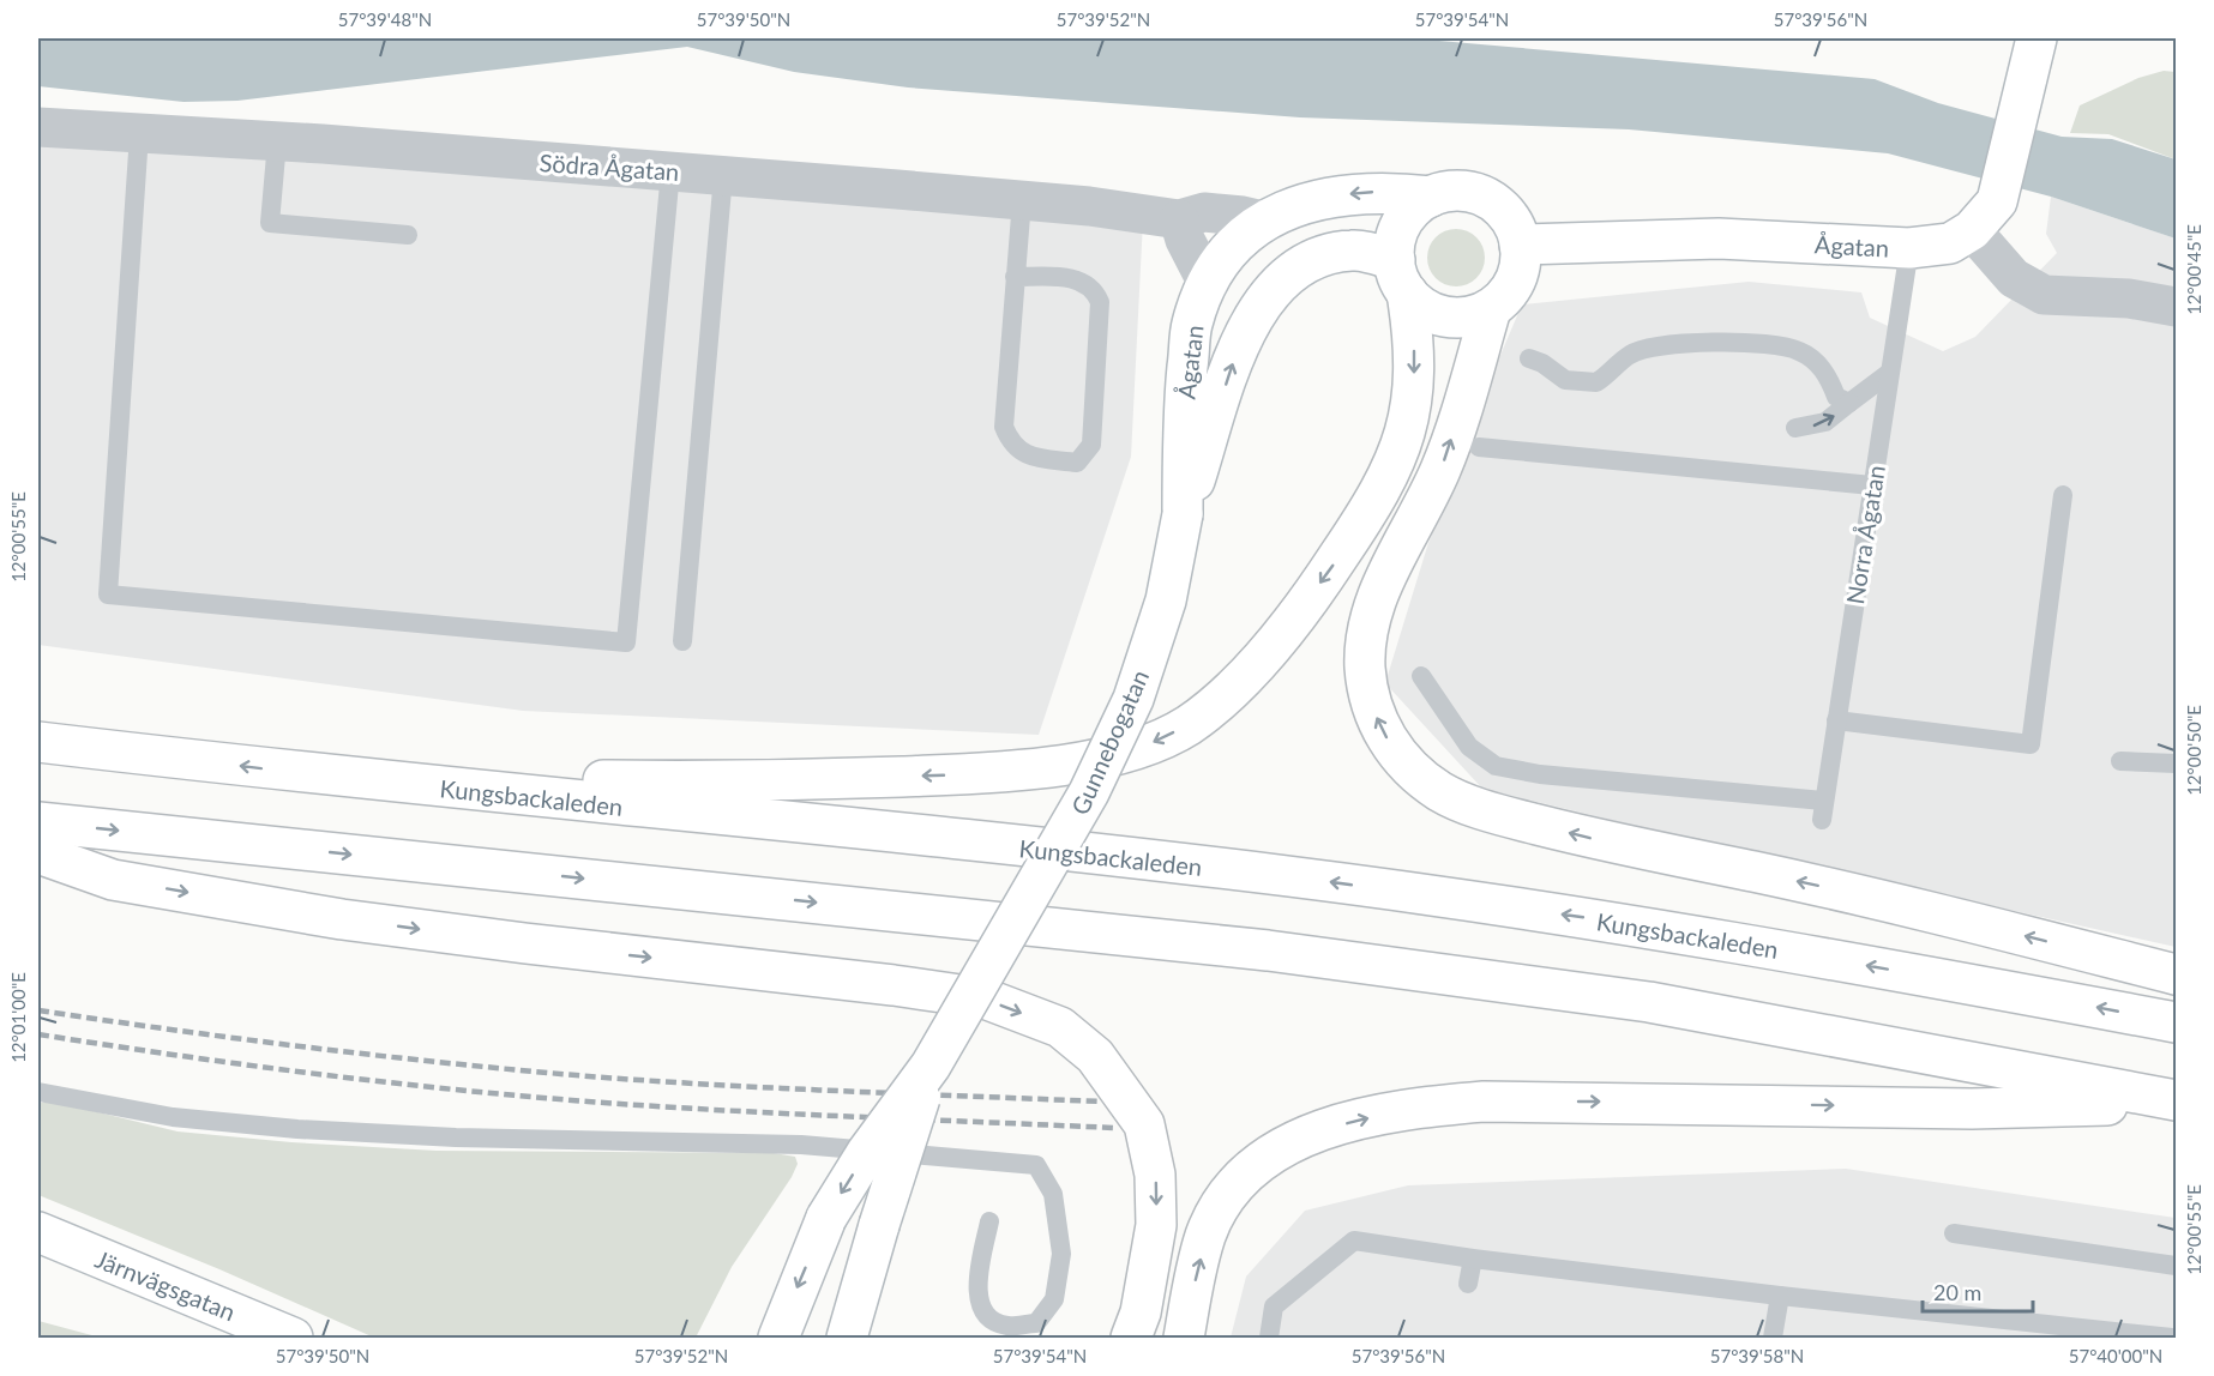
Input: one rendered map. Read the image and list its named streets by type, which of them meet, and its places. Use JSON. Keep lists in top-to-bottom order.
{
  "streets": {
    "main road": [
      "Ågatan",
      "Gunnebogatan",
      "Kungsbackaleden",
      "Järnvägsgatan"
    ],
    "street": ["Södra Ågatan"],
    "lane": ["Norra Ågatan"]
  },
  "crossings": [
    ["Södra Ågatan", "Ågatan"],
    ["Ågatan", "Norra Ågatan"],
    ["Ågatan", "Gunnebogatan"]
  ],
  "scale_bar": "20 m",
  "coordinates": [
    "57°39'48\"N",
    "57°39'50\"N",
    "57°39'52\"N",
    "57°39'54\"N",
    "57°39'56\"N",
    "12°00'45\"E",
    "12°00'55\"E",
    "12°00'50\"E",
    "12°01'00\"E",
    "57°39'58\"N",
    "57°40'00\"N"
  ]
}
